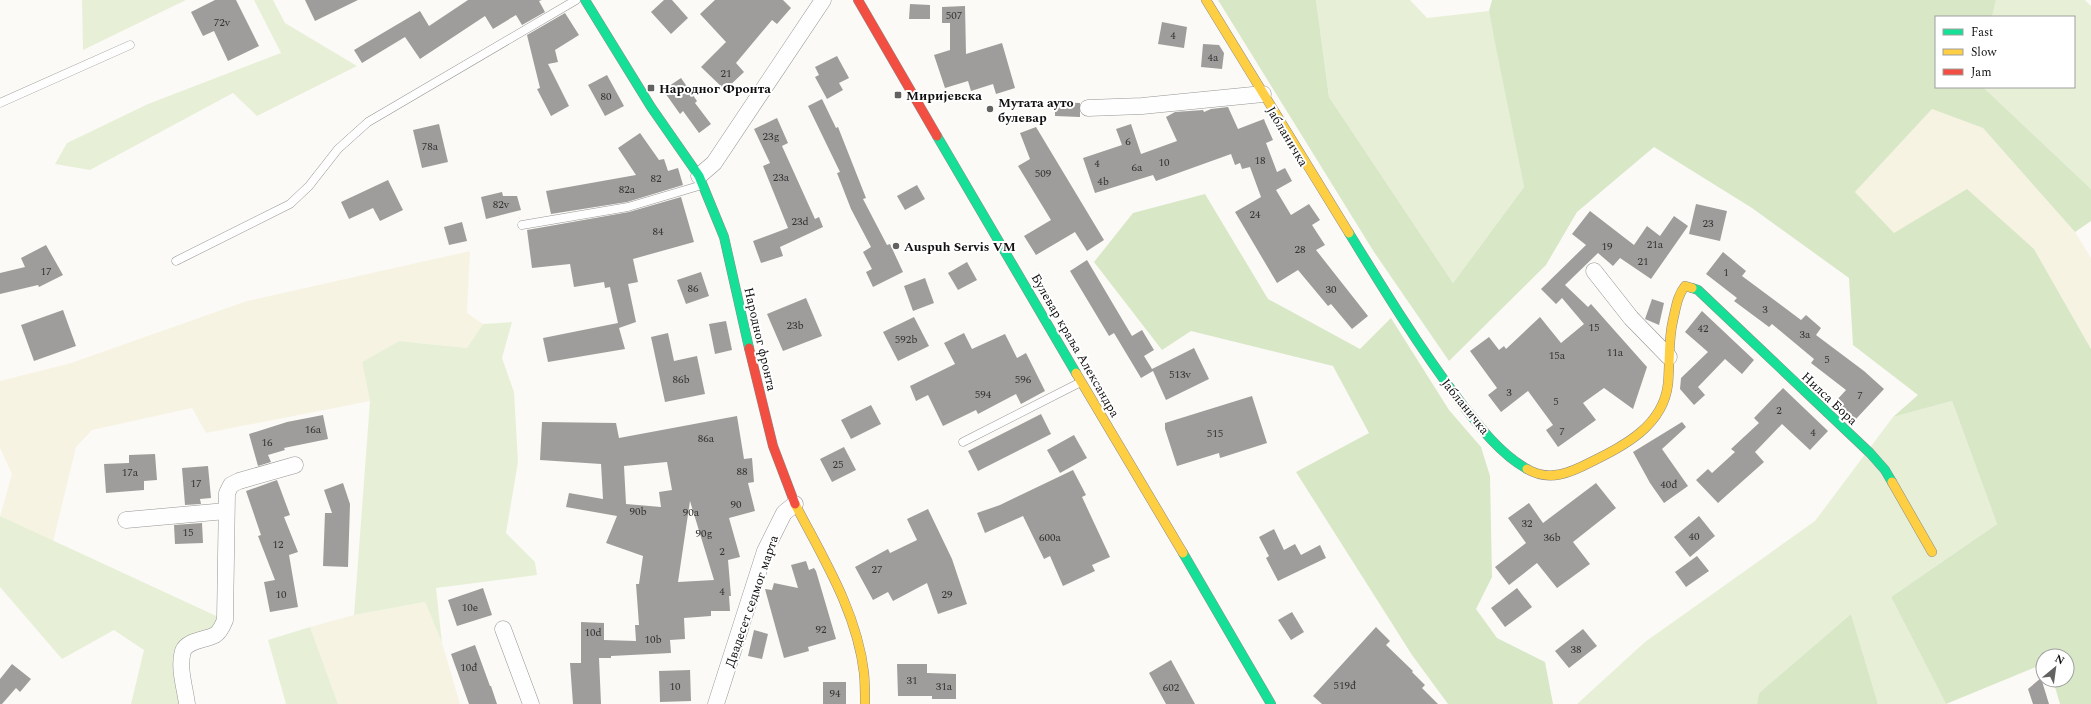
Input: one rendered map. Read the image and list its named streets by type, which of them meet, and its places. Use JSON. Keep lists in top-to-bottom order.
{
  "streets": {
    "street": [
      "Јабланичка",
      "Народног фронта",
      "Булевар краља Александра",
      "Нилса Бора",
      "Двадесет седмог марта"
    ]
  },
  "crossings": [
    ["Јабланичка", "Нилса Бора"],
    ["Народног фронта", "Двадесет седмог марта"]
  ],
  "places": {
    "transit": ["Народног Фронта", "Миријевска"],
    "other": ["Мутата ауто булевар", "Auspuh Servis VM"]
  },
  "house_numbers": [
    "507",
    "72v",
    "4",
    "4a",
    "21",
    "80",
    "23g",
    "6",
    "78a",
    "18",
    "10",
    "4",
    "6a",
    "509",
    "23a",
    "82",
    "4b",
    "82a",
    "82v",
    "24",
    "23d",
    "23",
    "84",
    "21a",
    "19",
    "28",
    "21",
    "17",
    "1",
    "86",
    "30",
    "3",
    "23b",
    "15",
    "42",
    "3a",
    "592b",
    "11a",
    "15a",
    "5",
    "513v",
    "86b",
    "596",
    "3",
    "594",
    "7",
    "5",
    "2",
    "16a",
    "7",
    "4",
    "515",
    "86a",
    "16",
    "25",
    "88",
    "17a",
    "17",
    "40đ",
    "90",
    "90b",
    "90a",
    "32",
    "15",
    "90g",
    "40",
    "600a",
    "36b",
    "12",
    "2",
    "27",
    "4",
    "10",
    "29",
    "10e",
    "92",
    "10d",
    "10b",
    "38",
    "10đ",
    "31",
    "519đ",
    "10",
    "31a",
    "602",
    "94"
  ],
  "legend": ["Fast", "Slow", "Jam"],
  "north": "top right"
}
